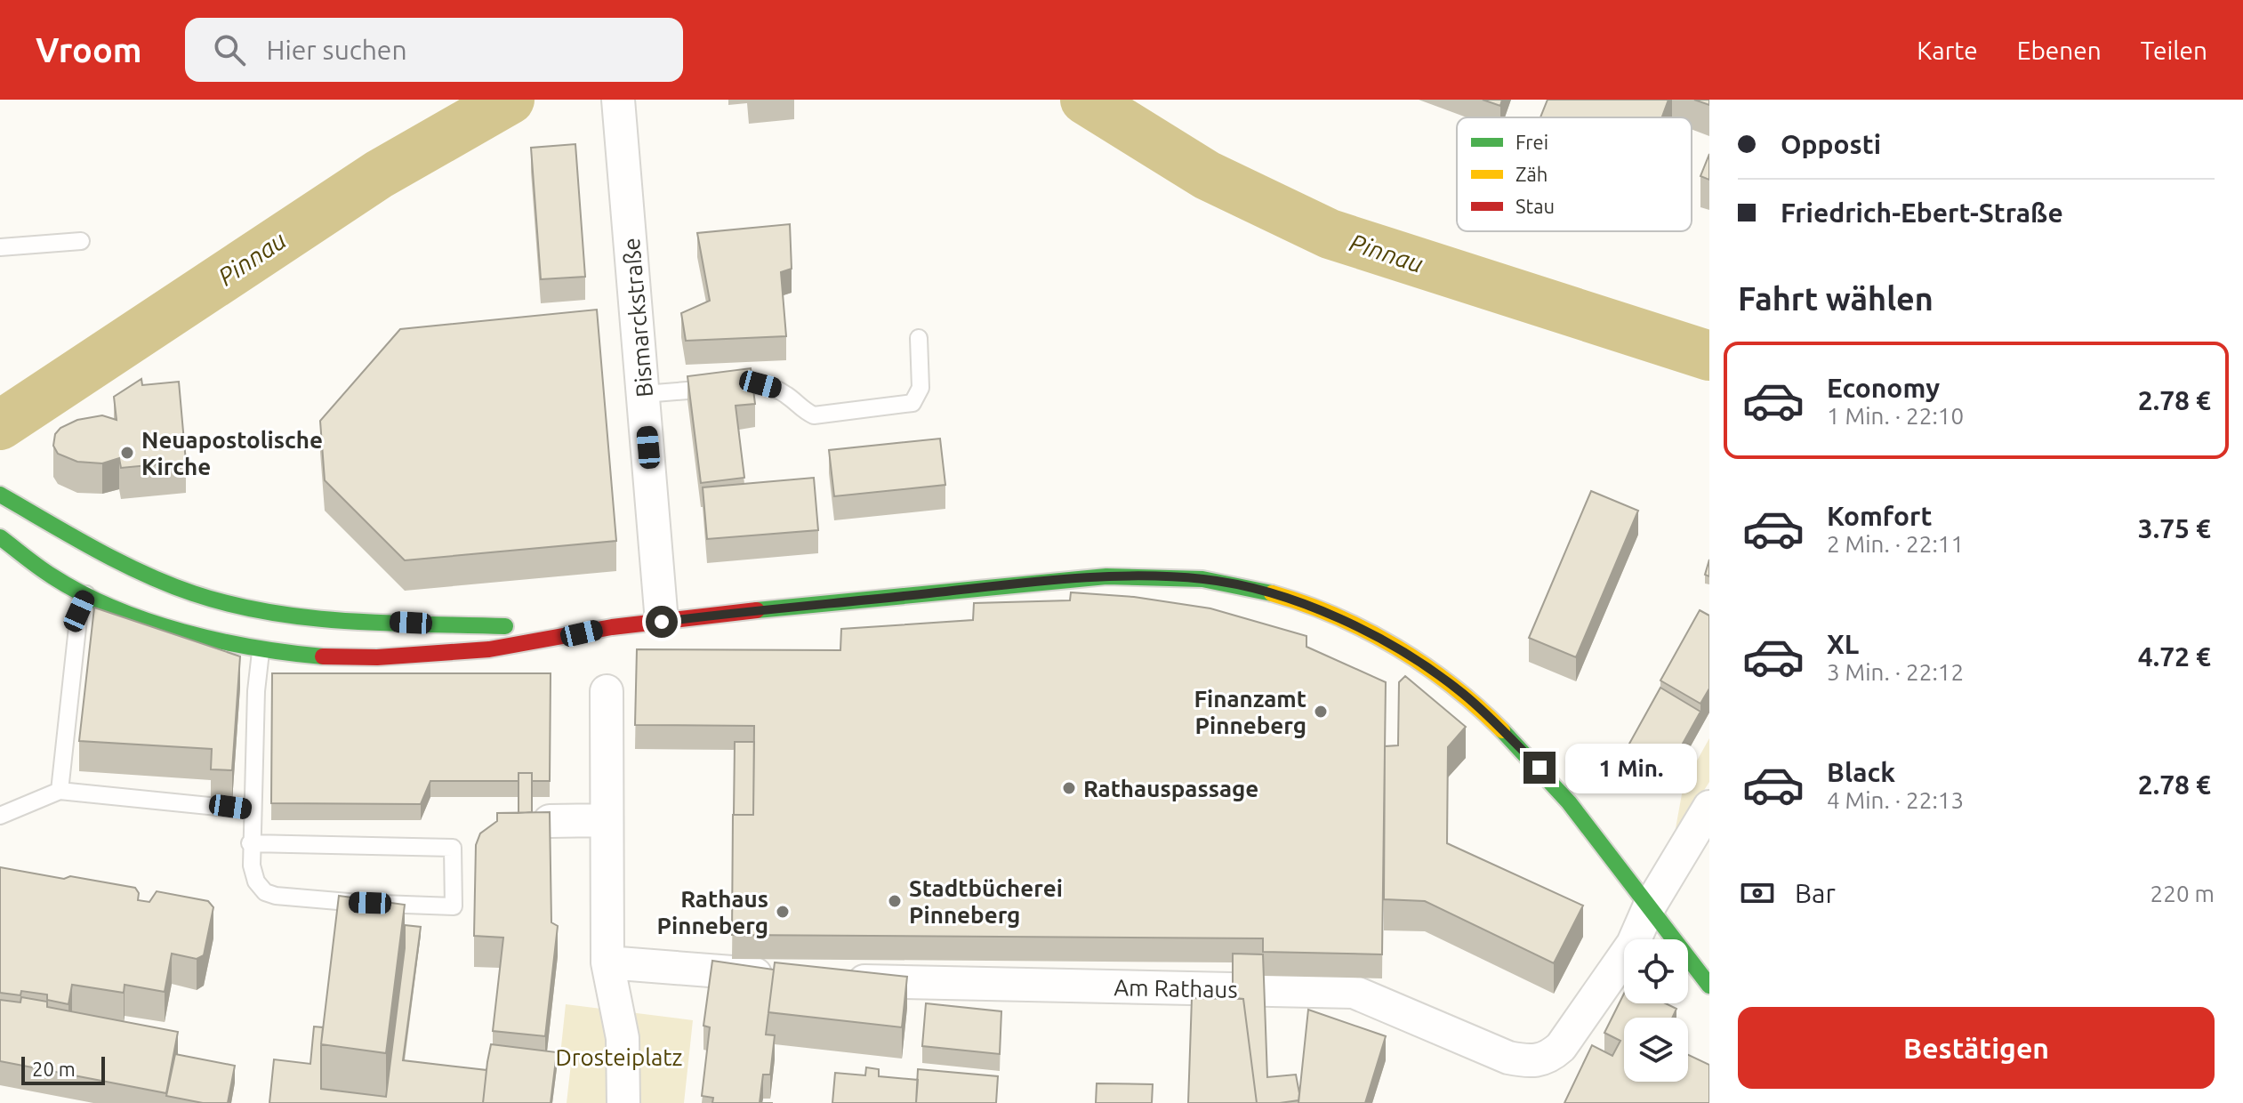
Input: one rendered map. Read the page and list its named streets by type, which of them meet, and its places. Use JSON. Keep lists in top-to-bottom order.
{
  "streets": {
    "street": ["Bismarckstraße", "Am Rathaus"]
  },
  "water": ["Pinnau"],
  "parks": ["Drosteiplatz"],
  "places": [
    "Neuapostolische Kirche",
    "Finanzamt Pinneberg",
    "Rathauspassage",
    "Stadtbücherei Pinneberg",
    "Rathaus Pinneberg"
  ],
  "legend": ["Frei", "Zäh", "Stau"],
  "scale_bar": "20 m",
  "page": {
    "header": "Vroom",
    "search": "Hier suchen",
    "nav": ["Karte", "Ebenen", "Teilen"],
    "banner": ["Opposti", "Friedrich-Ebert-Straße"],
    "heading": "Fahrt wählen",
    "list": [
      {
        "name": "Economy",
        "note": "1 Min. · 22:10",
        "value": "2.78 €"
      },
      {
        "name": "Komfort",
        "note": "2 Min. · 22:11",
        "value": "3.75 €"
      },
      {
        "name": "XL",
        "note": "3 Min. · 22:12",
        "value": "4.72 €"
      },
      {
        "name": "Black",
        "note": "4 Min. · 22:13",
        "value": "2.78 €"
      }
    ],
    "bubble": "1 Min.",
    "pay": ["Bar", "220 m"],
    "buttons": "Bestätigen",
    "scale": "20 m"
  }
}
